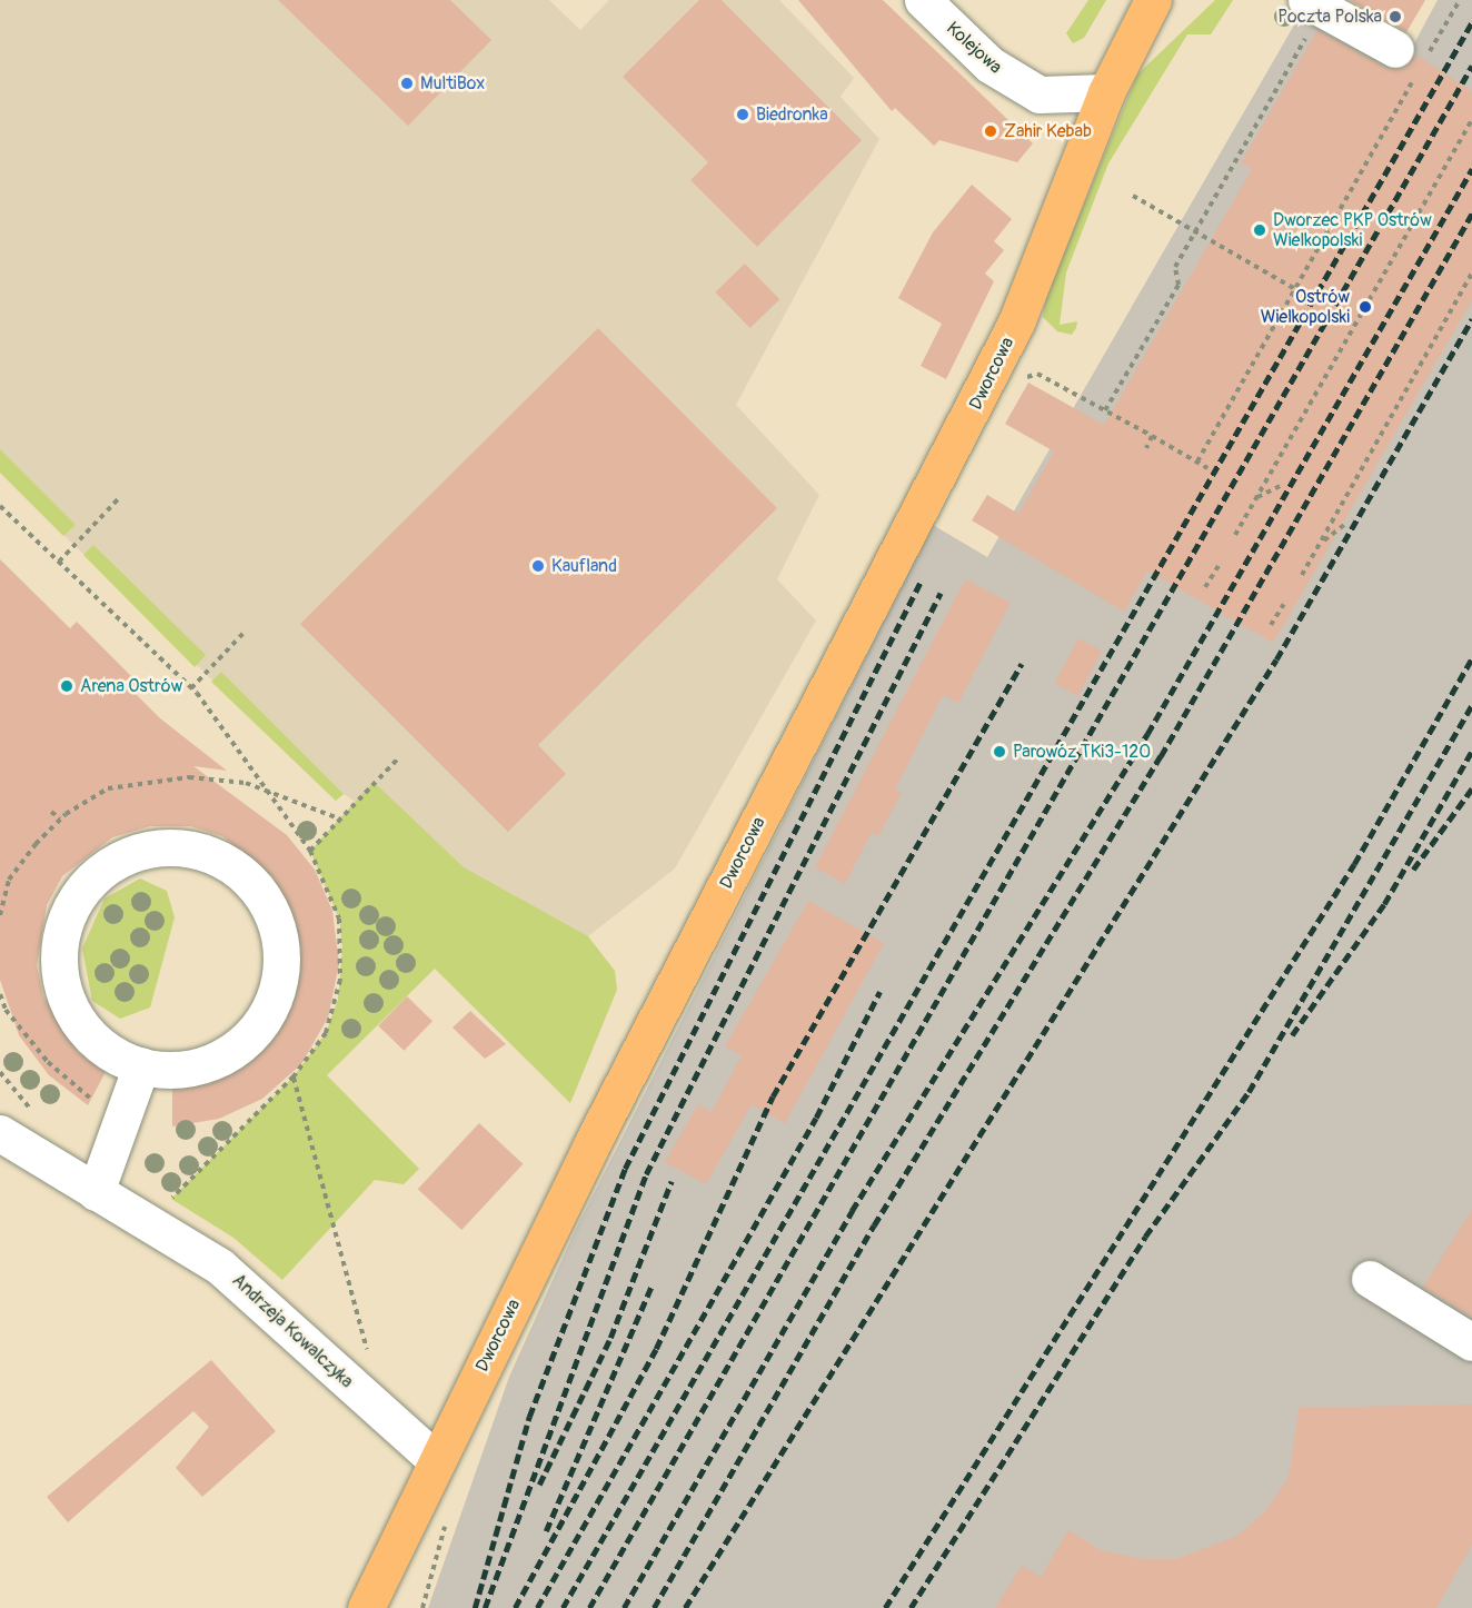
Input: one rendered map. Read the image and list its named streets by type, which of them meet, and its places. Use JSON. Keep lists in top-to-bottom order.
{
  "streets": {
    "main road": ["Dworcowa"],
    "street": ["Kolejowa", "Andrzeja Kowalczyka"]
  },
  "crossings": [
    ["Kolejowa", "Dworcowa"],
    ["Dworcowa", "Andrzeja Kowalczyka"]
  ],
  "places": [
    "Poczta Polska",
    "MultiBox",
    "Biedronka",
    "Zahir Kebab",
    "Dworzec PKP Ostrów Wielkopolski",
    "Ostrów Wielkopolski",
    "Kaufland",
    "Arena Ostrów",
    "Parowóz TKi3-120"
  ]
}
